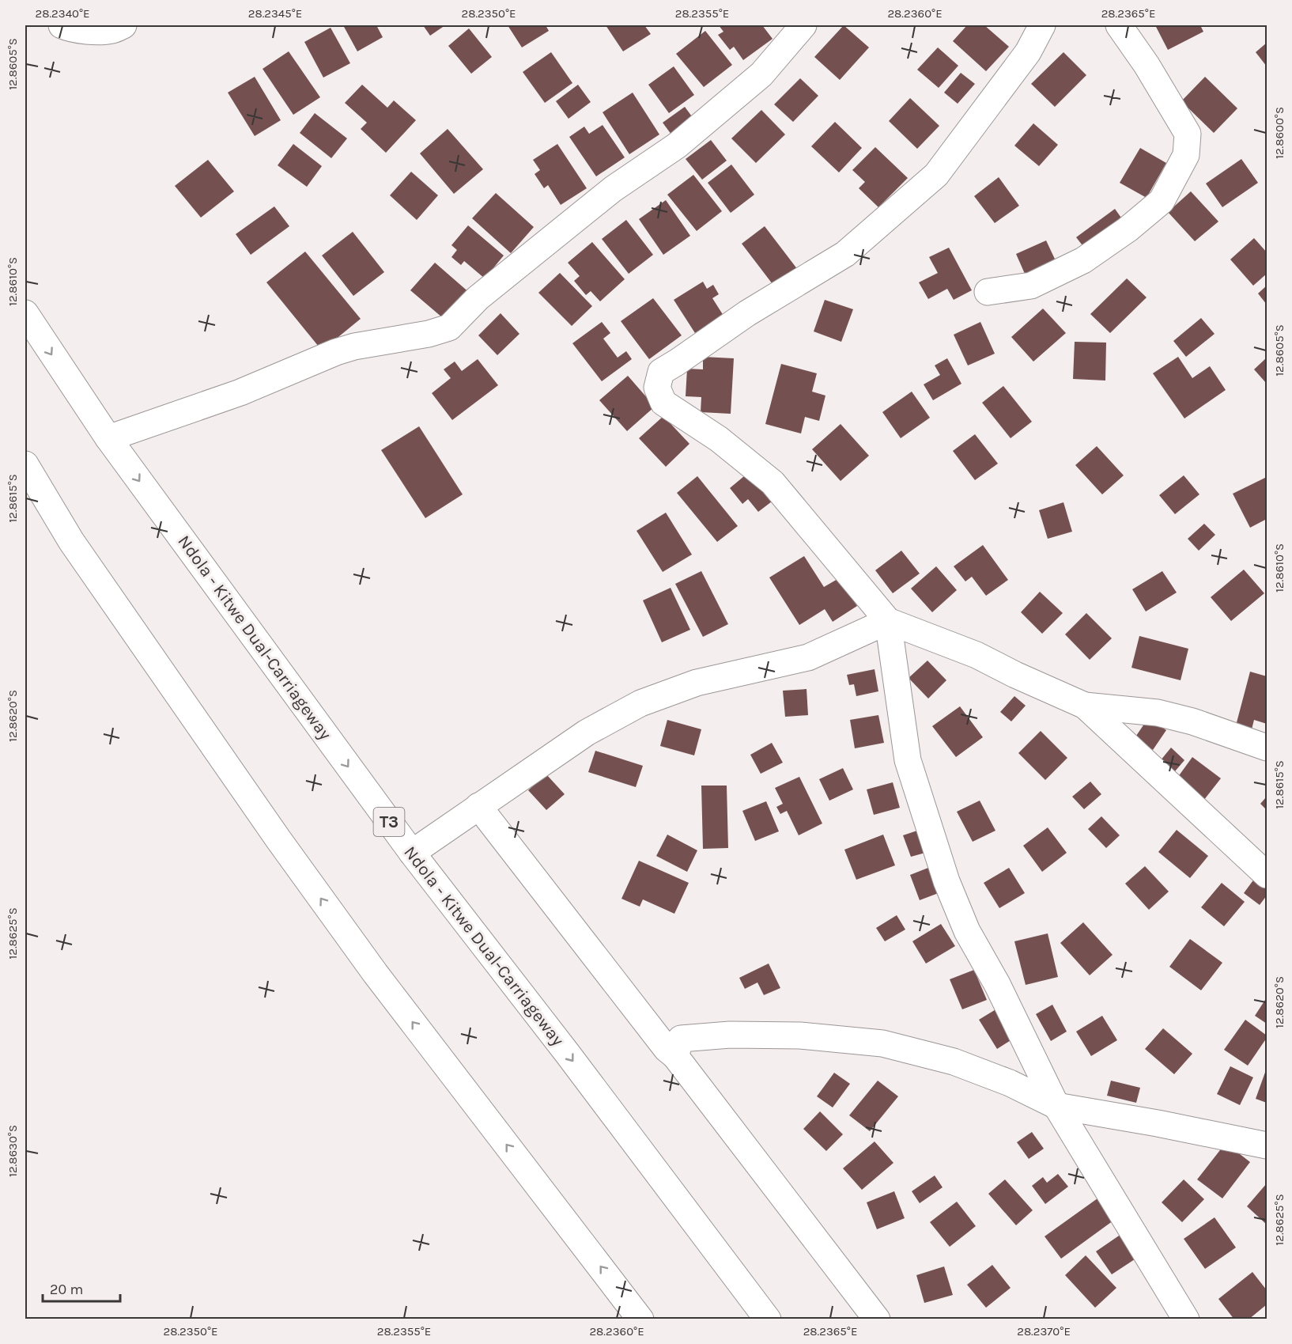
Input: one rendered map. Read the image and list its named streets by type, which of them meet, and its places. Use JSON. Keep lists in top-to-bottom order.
{
  "streets": {
    "main road": ["Ndola - Kitwe Dual-Carriageway", "T3"]
  },
  "scale_bar": "20 m",
  "coordinates": [
    "28.2340°E",
    "28.2345°E",
    "28.2350°E",
    "28.2355°E",
    "28.2360°E",
    "28.2365°E",
    "12.8605°S",
    "12.8600°S",
    "12.8610°S",
    "12.8615°S",
    "12.8620°S",
    "12.8625°S",
    "12.8630°S",
    "28.2370°E"
  ]
}
